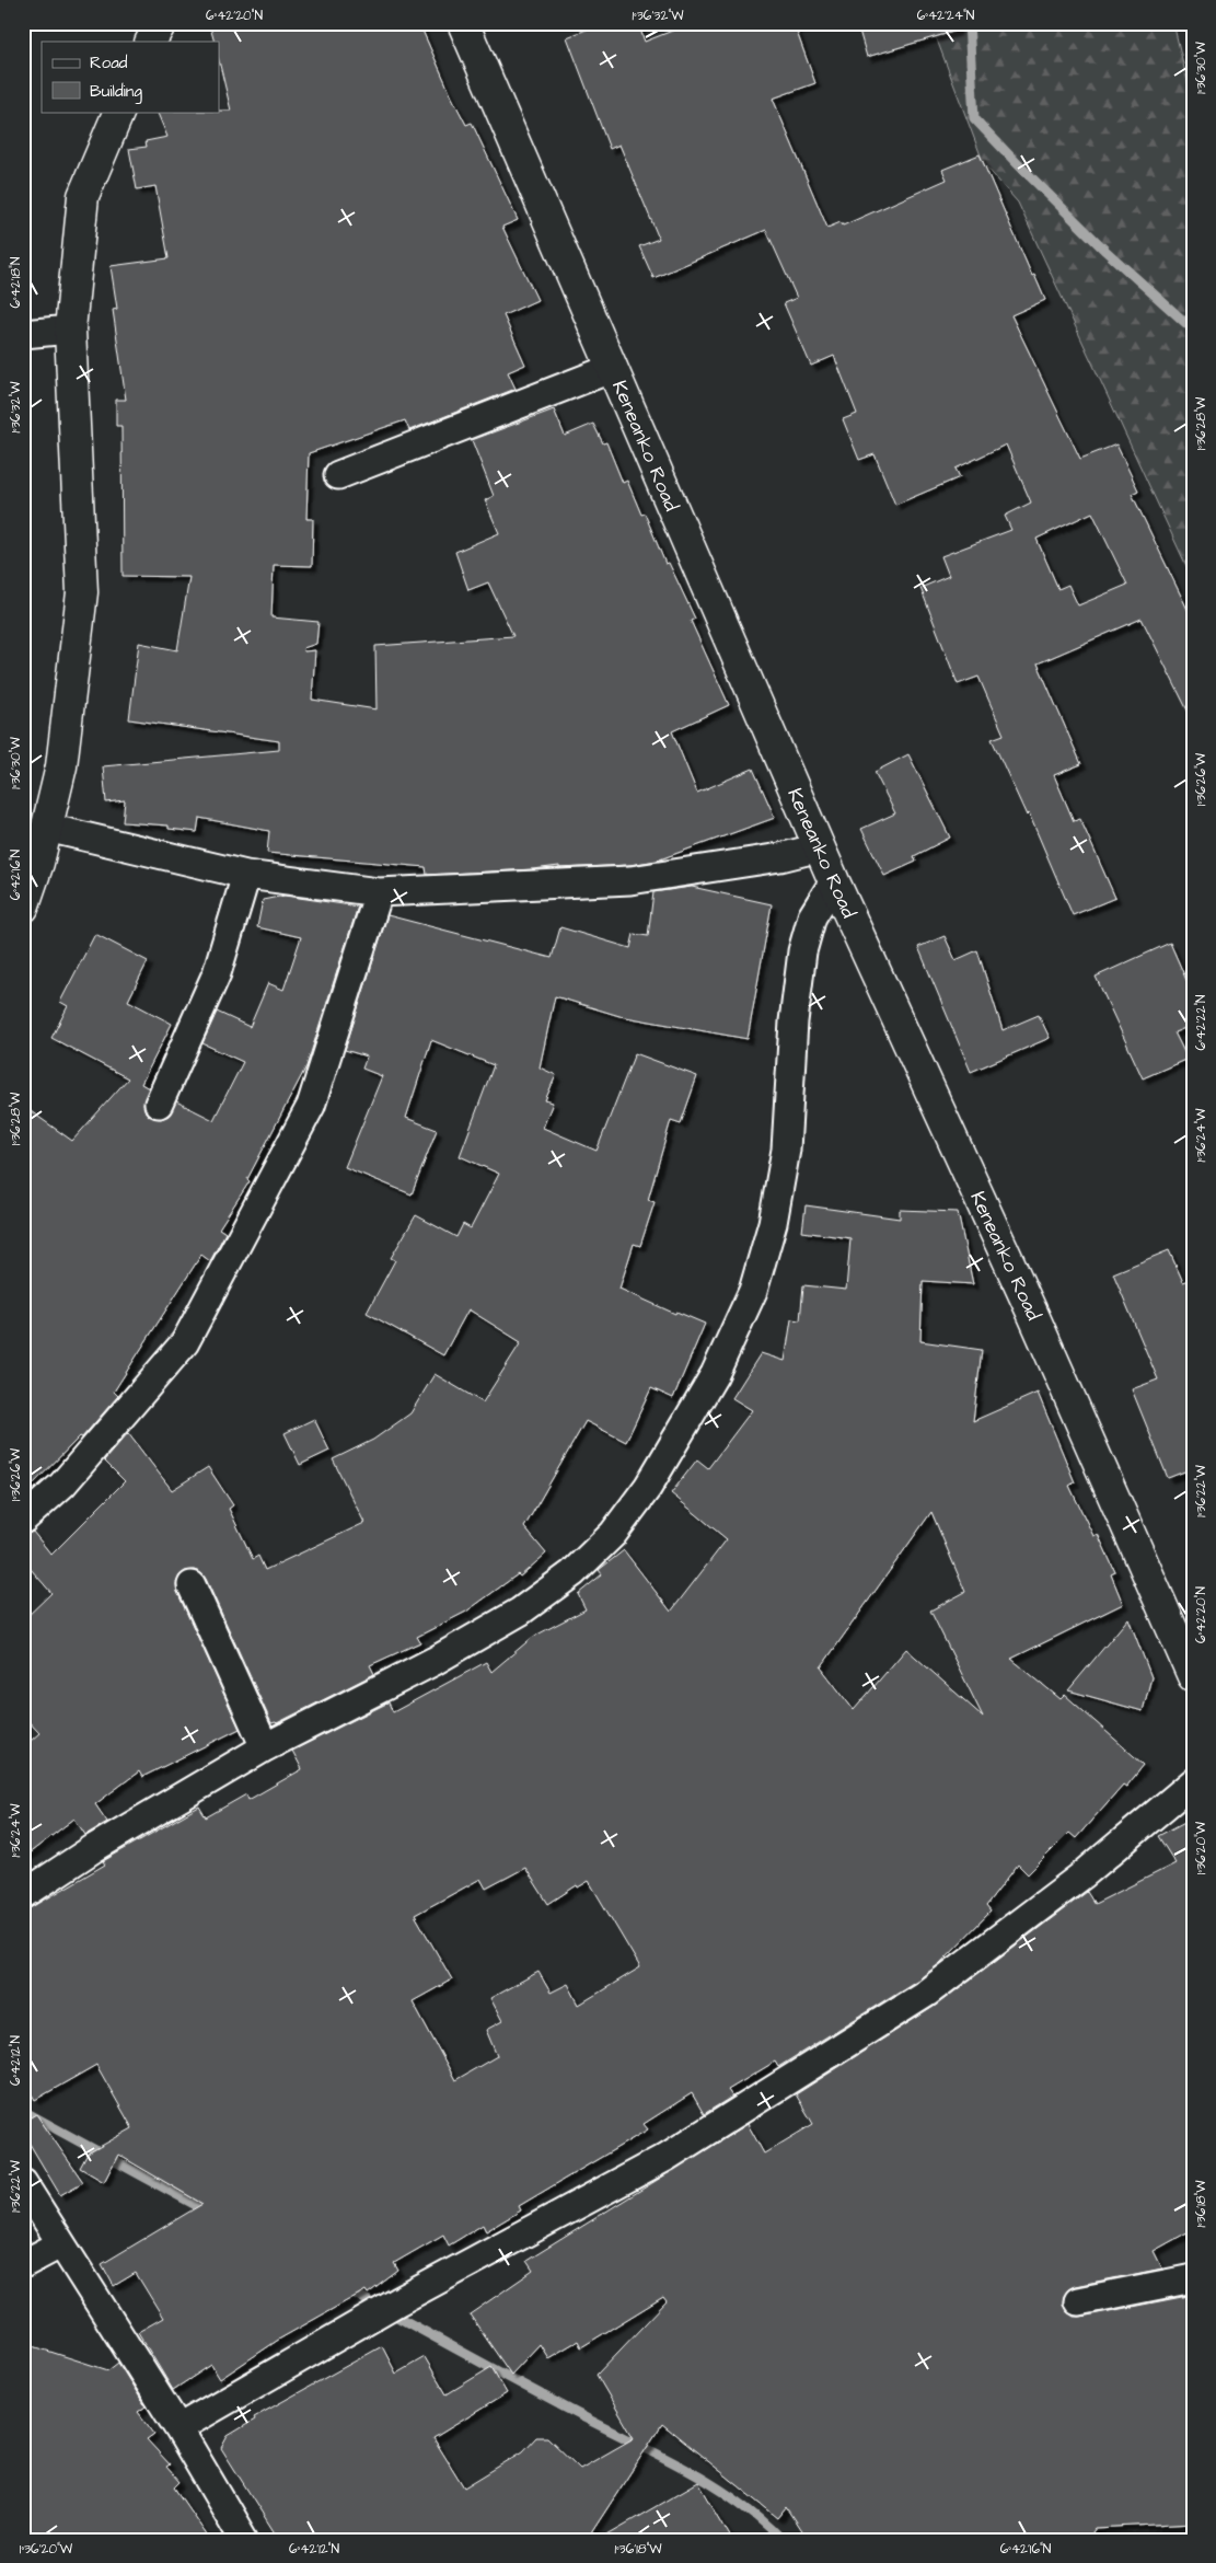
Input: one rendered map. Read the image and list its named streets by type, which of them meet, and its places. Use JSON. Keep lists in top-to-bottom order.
{
  "streets": {
    "street": ["Keneanko Road"]
  },
  "legend": ["Road", "Building"],
  "coordinates": [
    "6°42'20\"N",
    "1°36'32\"W",
    "6°42'24\"N",
    "1°36'30\"W",
    "6°42'18\"N",
    "1°36'28\"W",
    "1°36'26\"W",
    "6°42'16\"N",
    "6°42'22\"N",
    "1°36'24\"W",
    "1°36'22\"W",
    "1°36'20\"W",
    "6°42'12\"N",
    "1°36'18\"W"
  ]
}
